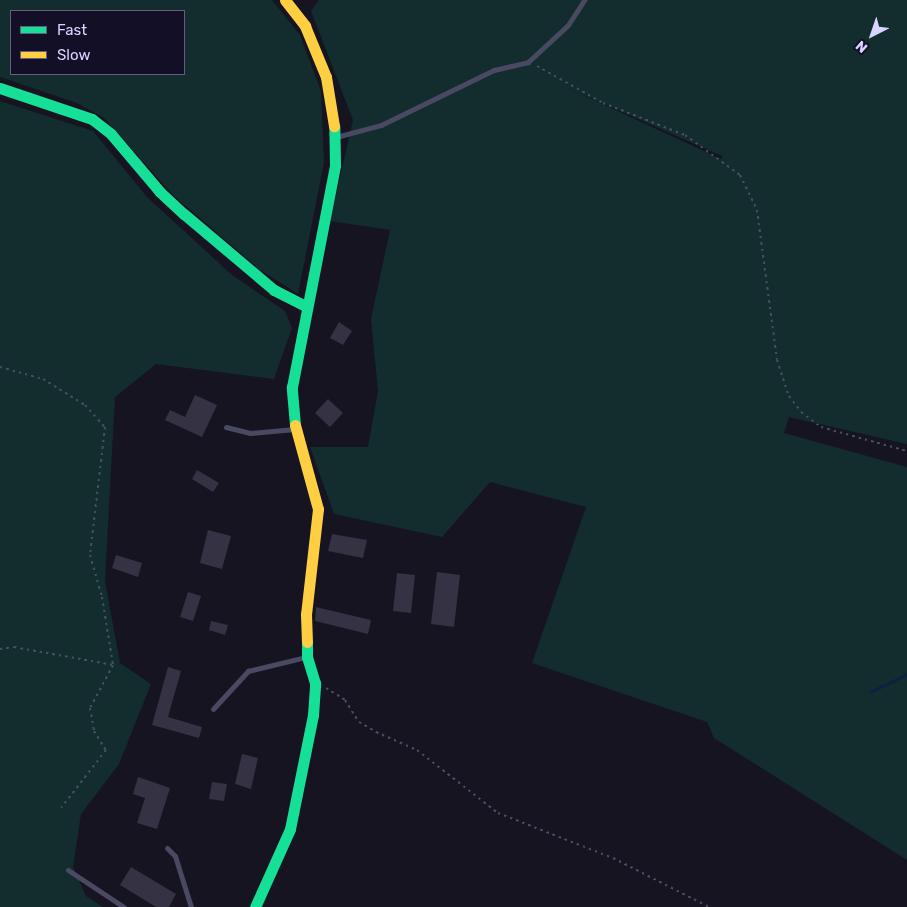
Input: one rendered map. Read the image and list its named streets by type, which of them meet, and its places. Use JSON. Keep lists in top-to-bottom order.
{
  "legend": ["Fast", "Slow"],
  "north": "bottom left"
}
